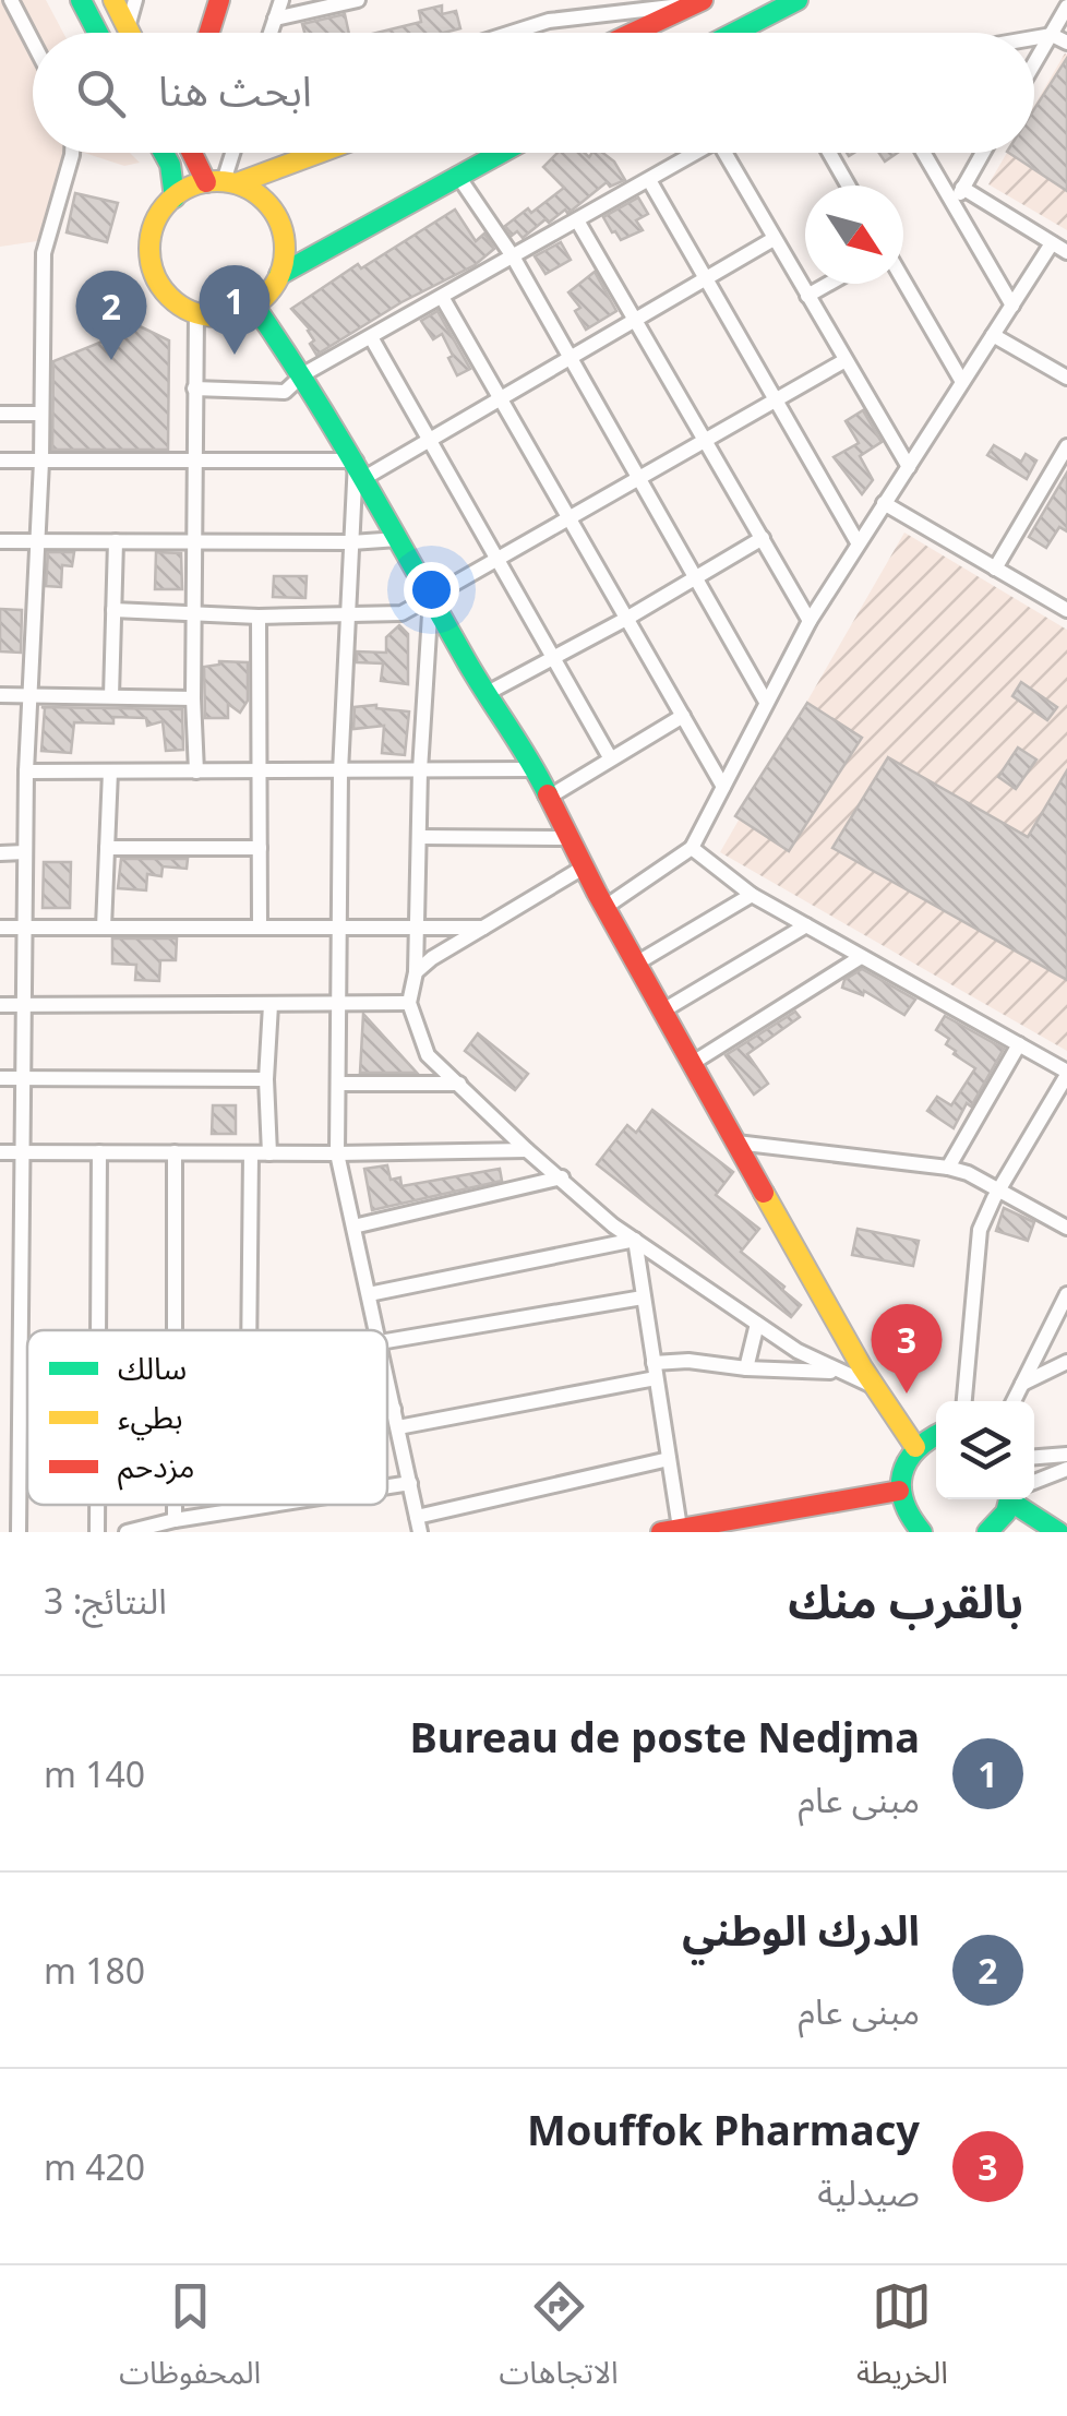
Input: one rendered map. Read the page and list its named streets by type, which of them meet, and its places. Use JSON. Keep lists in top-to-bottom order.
{
  "legend": ["سالك", "بطيء", "مزدحم"],
  "north": "bottom right",
  "page": {
    "search": "ابحث هنا",
    "pins": ["1", "2", "3"],
    "heading": ["بالقرب منك", "النتائج: 3"],
    "list": [
      {
        "mark": "1",
        "name": "Bureau de poste Nedjma",
        "note": "مبنى عام",
        "value": "140 m"
      },
      {
        "mark": "2",
        "name": "الدرك الوطني",
        "note": "مبنى عام",
        "value": "180 m"
      },
      {
        "mark": "3",
        "name": "Mouffok Pharmacy",
        "note": "صيدلية",
        "value": "420 m"
      }
    ],
    "nav": ["الخريطة", "الاتجاهات", "المحفوظات"]
  }
}
